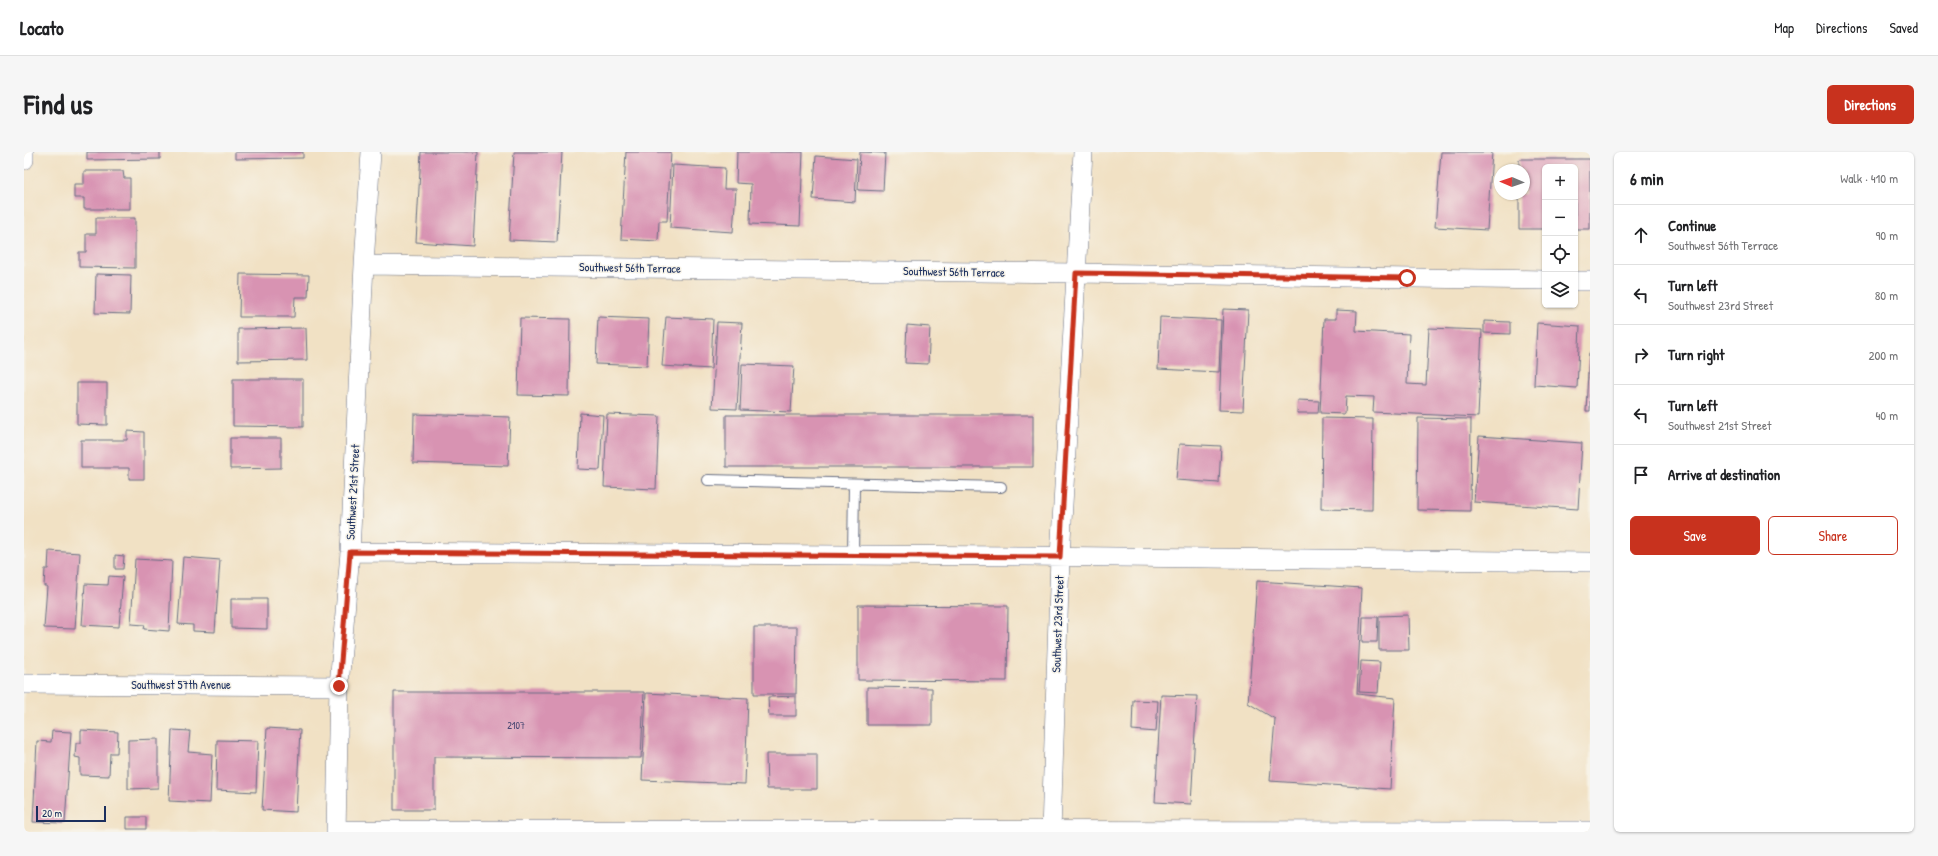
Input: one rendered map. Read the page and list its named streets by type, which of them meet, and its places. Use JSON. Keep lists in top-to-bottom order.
{
  "streets": {
    "street": [
      "Southwest 56th Terrace",
      "Southwest 21st Street",
      "Southwest 23rd Street",
      "Southwest 57th Avenue"
    ]
  },
  "crossings": [
    ["Southwest 56th Terrace", "Southwest 21st Street"],
    ["Southwest 56th Terrace", "Southwest 23rd Street"],
    ["Southwest 21st Street", "Southwest 57th Avenue"]
  ],
  "house_numbers": ["2107"],
  "scale_bar": "20 m",
  "north": "left",
  "page": {
    "header": "Locato",
    "nav": ["Map", "Directions", "Saved"],
    "title": "Find us",
    "buttons": [
      "Directions",
      ["Save", "Share"]
    ],
    "heading": ["6 min", "Walk · 410 m"],
    "map_buttons": ["+", "−"],
    "list": [
      ["Continue", "Southwest 56th Terrace", "90 m"],
      ["Turn left", "Southwest 23rd Street", "80 m"],
      ["Turn right", "200 m"],
      ["Turn left", "Southwest 21st Street", "40 m"],
      "Arrive at destination"
    ],
    "scale": "20 m"
  }
}
